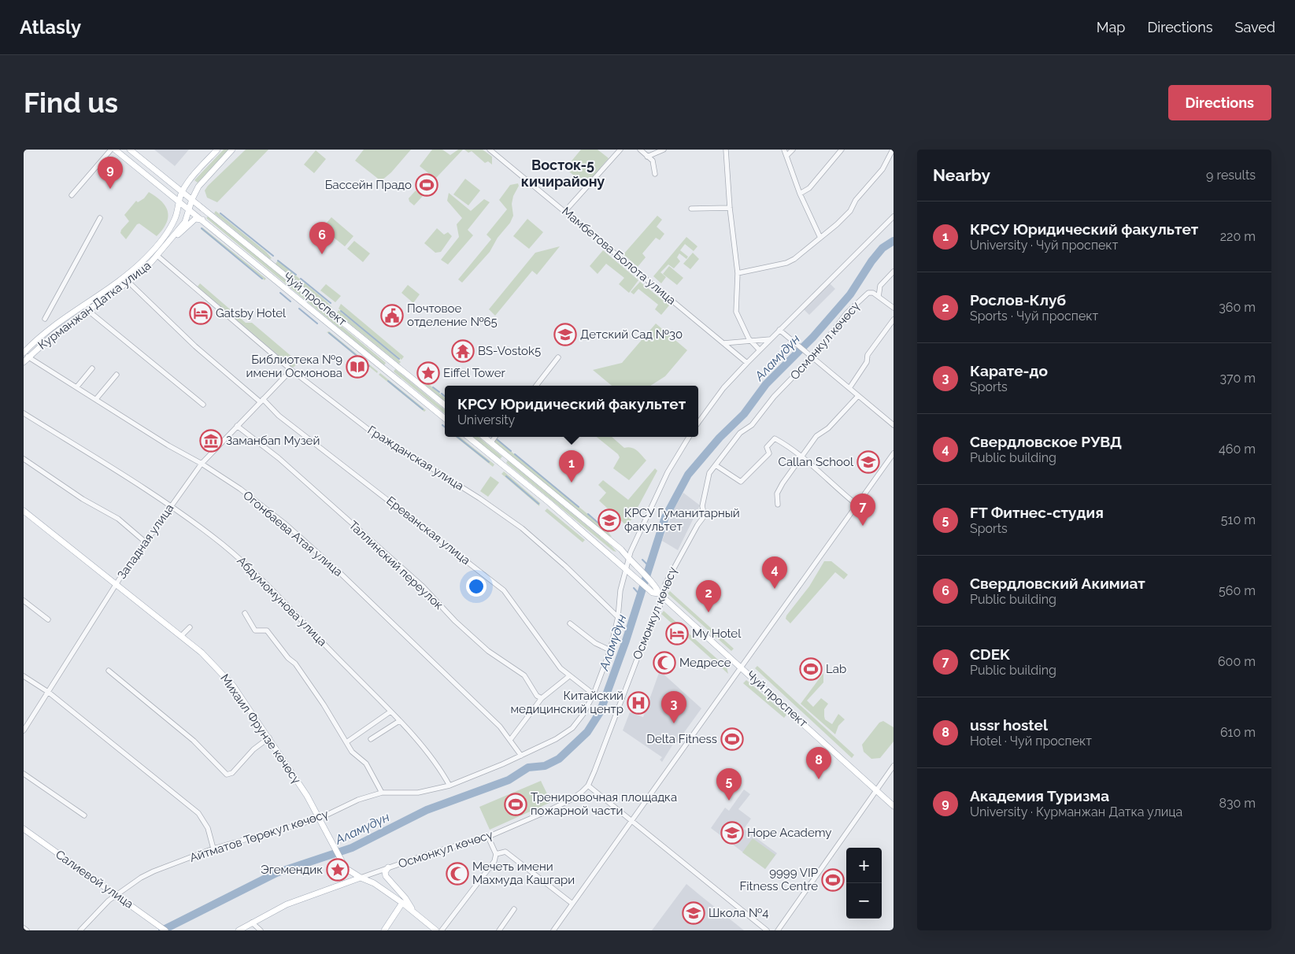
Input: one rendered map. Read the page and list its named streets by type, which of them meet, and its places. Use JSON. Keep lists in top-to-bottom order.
{
  "streets": {
    "main road": [
      "Чуй проспект",
      "Курманжан Датка улица",
      "Осмонкул көчөсү",
      "Михаил Фрунзе көчөсү",
      "Салиевой улица"
    ],
    "street": [
      "Мамбетова Болота улица",
      "Гражданская улица",
      "Ереванская улица",
      "Огонбаева Атая улица",
      "Западная улица",
      "Таллинский переулок",
      "Абдумомунова улица",
      "Айтматов Төрөкул көчөсү"
    ]
  },
  "crossings": [
    ["Чуй проспект", "Курманжан Датка улица"],
    ["Чуй проспект", "Осмонкул көчөсү"],
    ["Чуй проспект", "Айтматов Төрөкул көчөсү"],
    ["Курманжан Датка улица", "Гражданская улица"],
    ["Курманжан Датка улица", "Ереванская улица"],
    ["Курманжан Датка улица", "Огонбаева Атая улица"],
    ["Осмонкул көчөсү", "Михаил Фрунзе көчөсү"],
    ["Гражданская улица", "Западная улица"],
    ["Гражданская улица", "Айтматов Төрөкул көчөсү"],
    ["Ереванская улица", "Западная улица"],
    ["Ереванская улица", "Айтматов Төрөкул көчөсү"],
    ["Огонбаева Атая улица", "Западная улица"],
    ["Огонбаева Атая улица", "Айтматов Төрөкул көчөсү"],
    ["Западная улица", "Таллинский переулок"],
    ["Западная улица", "Абдумомунова улица"],
    ["Западная улица", "Михаил Фрунзе көчөсү"],
    ["Абдумомунова улица", "Айтматов Төрөкул көчөсү"],
    ["Михаил Фрунзе көчөсү", "Айтматов Төрөкул көчөсү"],
    ["Айтматов Төрөкул көчөсү", "Салиевой улица"]
  ],
  "districts": ["Восток-5 кичирайону"],
  "water": ["Аламүдүн"],
  "places": {
    "sports": [
      "Бассейн Прадо",
      "Lab",
      "Delta Fitness",
      "Тренировочная площадка пожарной части",
      "9999 VIP Fitness Centre"
    ],
    "hotel": ["Gatsby Hotel", "My Hotel"],
    "public building": ["Почтовое отделение №65"],
    "school or university": [
      "Детский Сад №30",
      "Callan School",
      "КРСУ Гуманитарный факультет",
      "Hope Academy",
      "Школа №4"
    ],
    "temple": ["BS-Vostok5"],
    "library": ["Библиотека №9 имени Осмонова"],
    "place": ["Eiffel Tower", "Эгемендик"],
    "museum": ["Заманбап Музей"],
    "mosque": ["Медресе", "Мечеть имени Махмуда Кашгари"],
    "hospital": ["Китайский медицинский центр"]
  },
  "page": {
    "header": "Atlasly",
    "nav": ["Map", "Directions", "Saved"],
    "buttons": "Directions",
    "title": "Find us",
    "heading": ["Nearby", "9 results"],
    "pins": [
      "9",
      "6",
      "1",
      "7",
      "4",
      "2",
      "3",
      "8",
      "5"
    ],
    "list": [
      {
        "mark": "1",
        "name": "КРСУ Юридический факультет",
        "note": "University · Чуй проспект",
        "value": "220 m"
      },
      {
        "mark": "2",
        "name": "Рослов-Клуб",
        "note": "Sports · Чуй проспект",
        "value": "360 m"
      },
      {
        "mark": "3",
        "name": "Карате-до",
        "note": "Sports",
        "value": "370 m"
      },
      {
        "mark": "4",
        "name": "Свердловское РУВД",
        "note": "Public building",
        "value": "460 m"
      },
      {
        "mark": "5",
        "name": "FT Фитнес-студия",
        "note": "Sports",
        "value": "510 m"
      },
      {
        "mark": "6",
        "name": "Свердловский Акимиат",
        "note": "Public building",
        "value": "560 m"
      },
      {
        "mark": "7",
        "name": "CDEK",
        "note": "Public building",
        "value": "600 m"
      },
      {
        "mark": "8",
        "name": "ussr hostel",
        "note": "Hotel · Чуй проспект",
        "value": "610 m"
      },
      {
        "mark": "9",
        "name": "Академия Туризма",
        "note": "University · Курманжан Датка улица",
        "value": "830 m"
      }
    ],
    "popup": ["КРСУ Юридический факультет", "University"],
    "map_buttons": ["+", "−"]
  }
}
